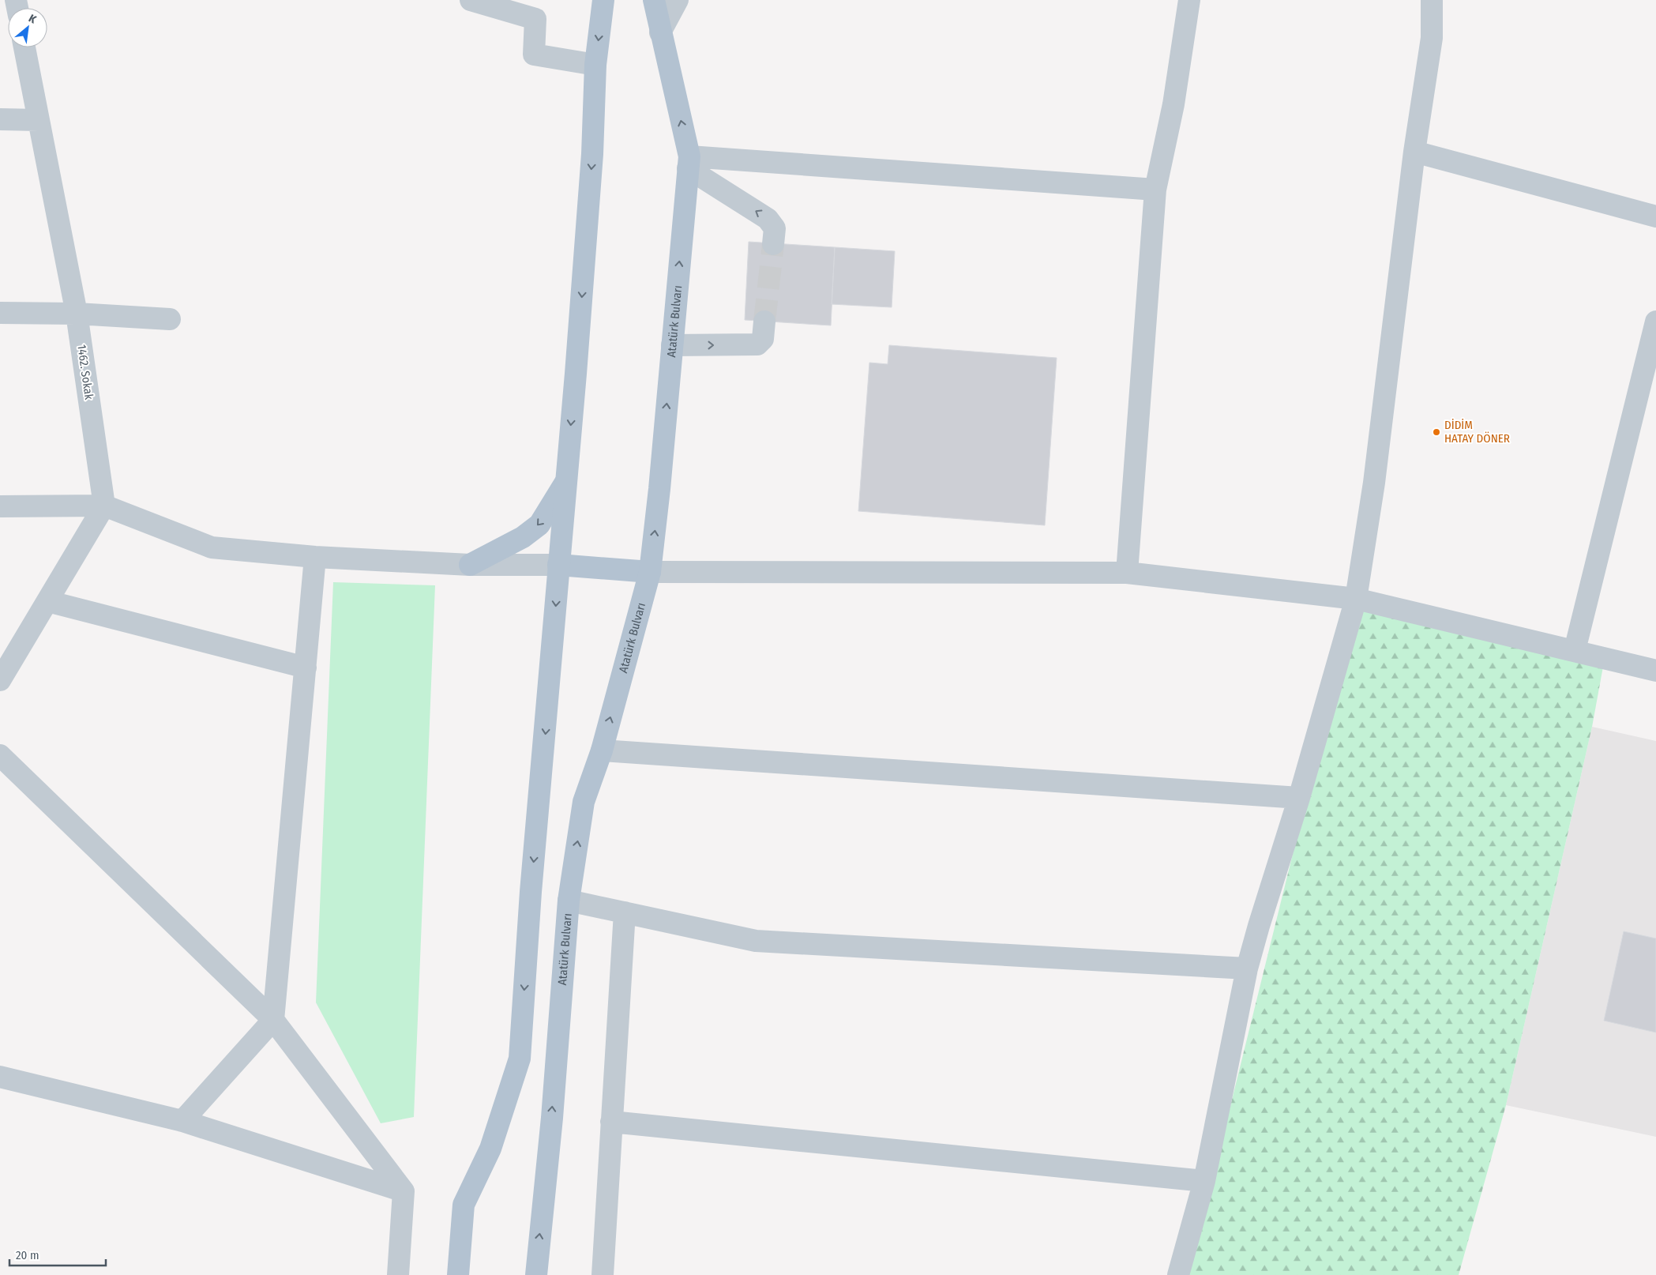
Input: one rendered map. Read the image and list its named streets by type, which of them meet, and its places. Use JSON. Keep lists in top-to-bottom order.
{
  "streets": {
    "main road": ["Atatürk Bulvarı"],
    "street": ["1462. Sokak"]
  },
  "places": ["DİDİM HATAY DÖNER"],
  "scale_bar": "20 m",
  "north": "top right"
}
